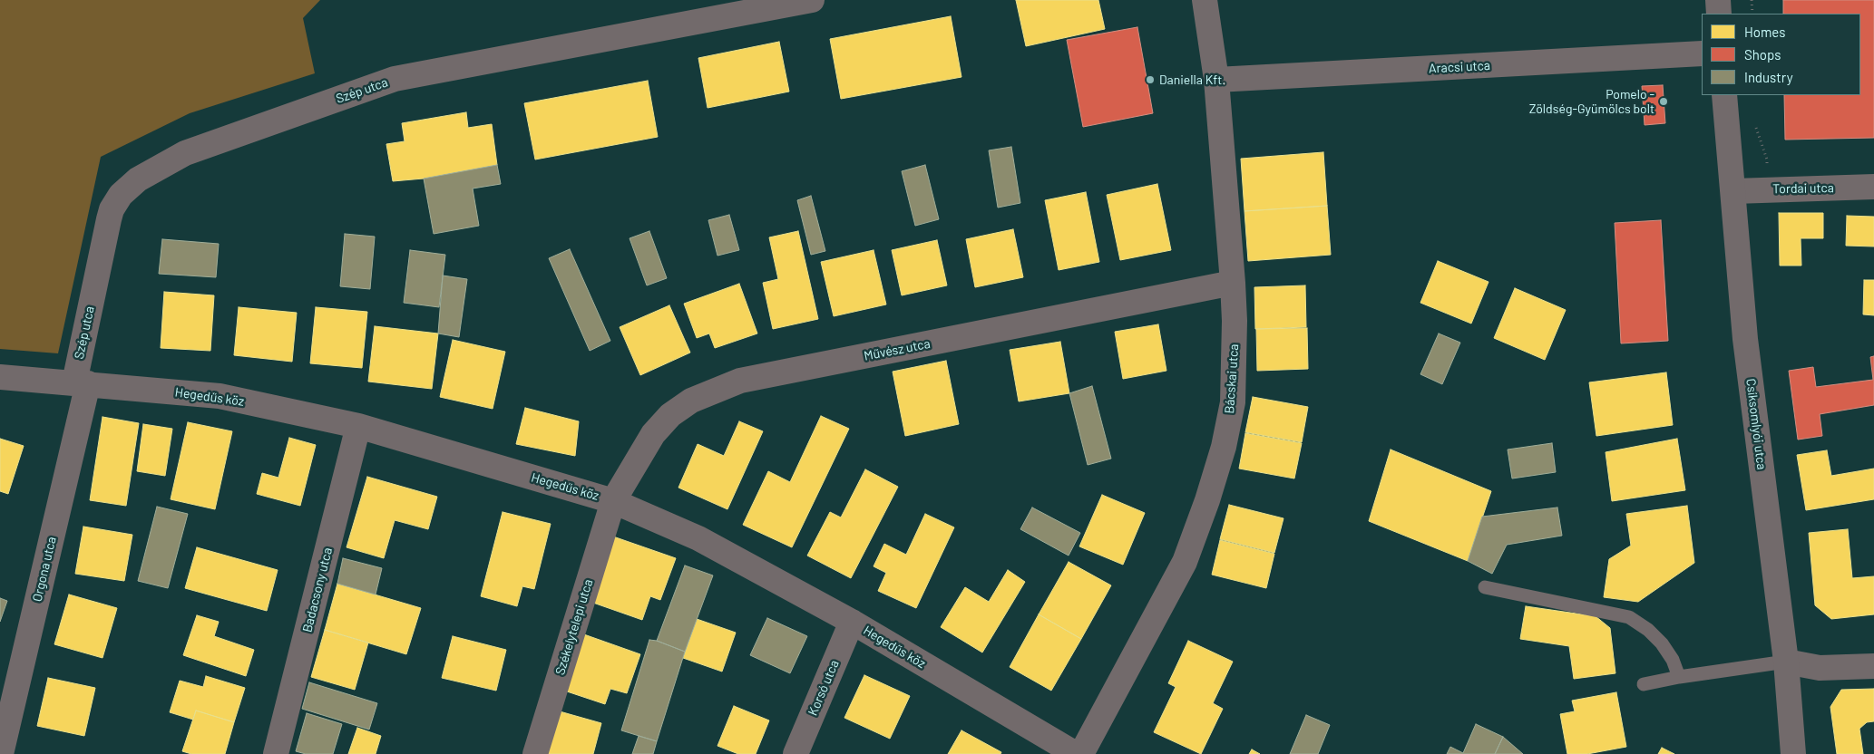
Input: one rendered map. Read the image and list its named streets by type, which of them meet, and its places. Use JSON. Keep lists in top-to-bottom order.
{
  "streets": {
    "street": [
      "Aracsi utca",
      "Szép utca",
      "Tordai utca",
      "Művész utca",
      "Bácskai utca",
      "Hegedűs köz",
      "Csíksomlyói utca",
      "Orgona utca",
      "Badacsony utca",
      "Székelytelepi utca",
      "Korsó utca"
    ]
  },
  "crossings": [
    ["Aracsi utca", "Bácskai utca"],
    ["Szép utca", "Hegedűs köz"],
    ["Szép utca", "Orgona utca"],
    ["Tordai utca", "Csíksomlyói utca"],
    ["Művész utca", "Bácskai utca"],
    ["Művész utca", "Hegedűs köz"],
    ["Művész utca", "Székelytelepi utca"],
    ["Hegedűs köz", "Orgona utca"],
    ["Hegedűs köz", "Badacsony utca"],
    ["Hegedűs köz", "Székelytelepi utca"],
    ["Hegedűs köz", "Korsó utca"]
  ],
  "places": ["Daniella Kft.", "Pomelo - Zöldség-Gyümölcs bolt"],
  "legend": ["Homes", "Shops", "Industry"]
}
